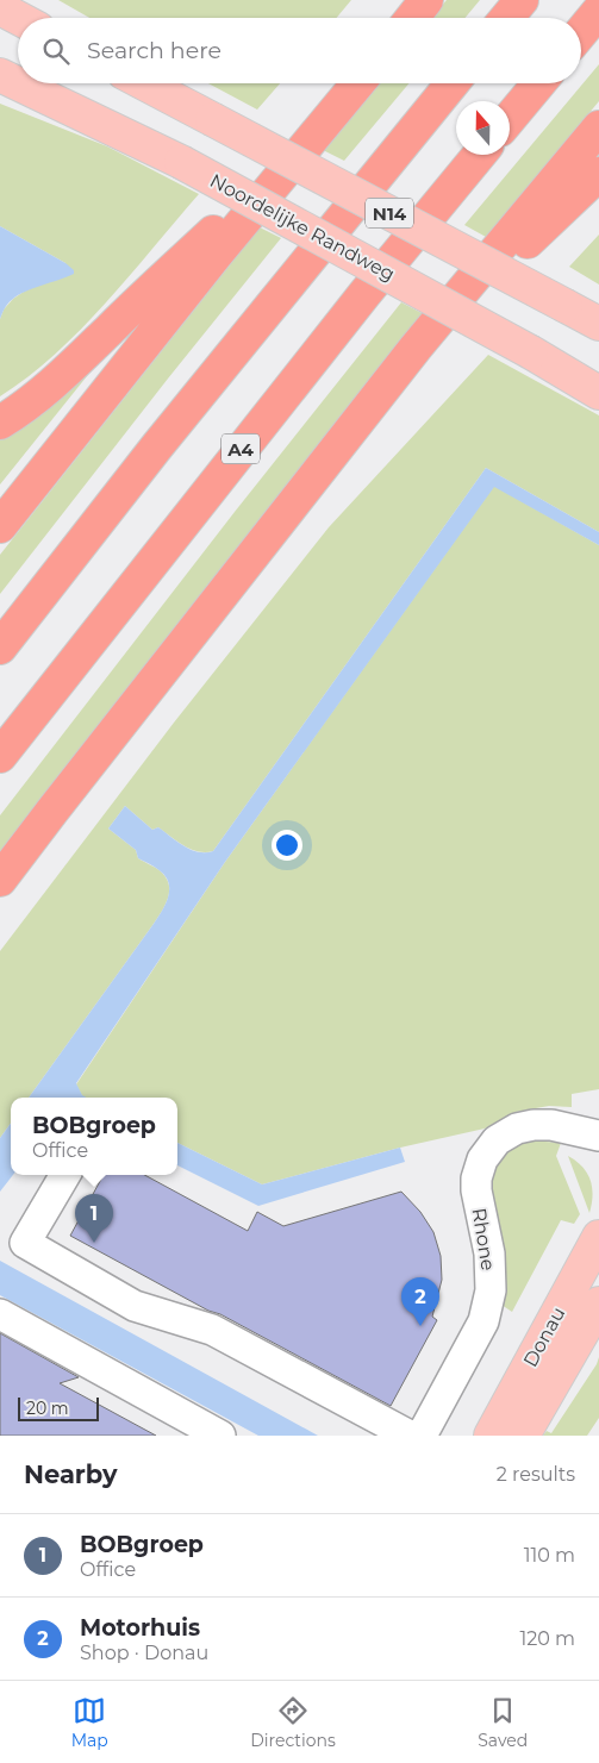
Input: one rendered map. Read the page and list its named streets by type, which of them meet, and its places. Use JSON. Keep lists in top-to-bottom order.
{
  "streets": {
    "highway": ["A4"],
    "main road": ["N14", "Noordelijke Randweg", "Donau"],
    "lane": ["Rhone"]
  },
  "scale_bar": "20 m",
  "north": "top",
  "page": {
    "search": "Search here",
    "popup": ["BOBgroep", "Office"],
    "pins": ["1", "2"],
    "scale": "20 m",
    "heading": ["Nearby", "2 results"],
    "list": [
      {
        "mark": "1",
        "name": "BOBgroep",
        "note": "Office",
        "value": "110 m"
      },
      {
        "mark": "2",
        "name": "Motorhuis",
        "note": "Shop · Donau",
        "value": "120 m"
      }
    ],
    "nav": ["Map", "Directions", "Saved"]
  }
}
